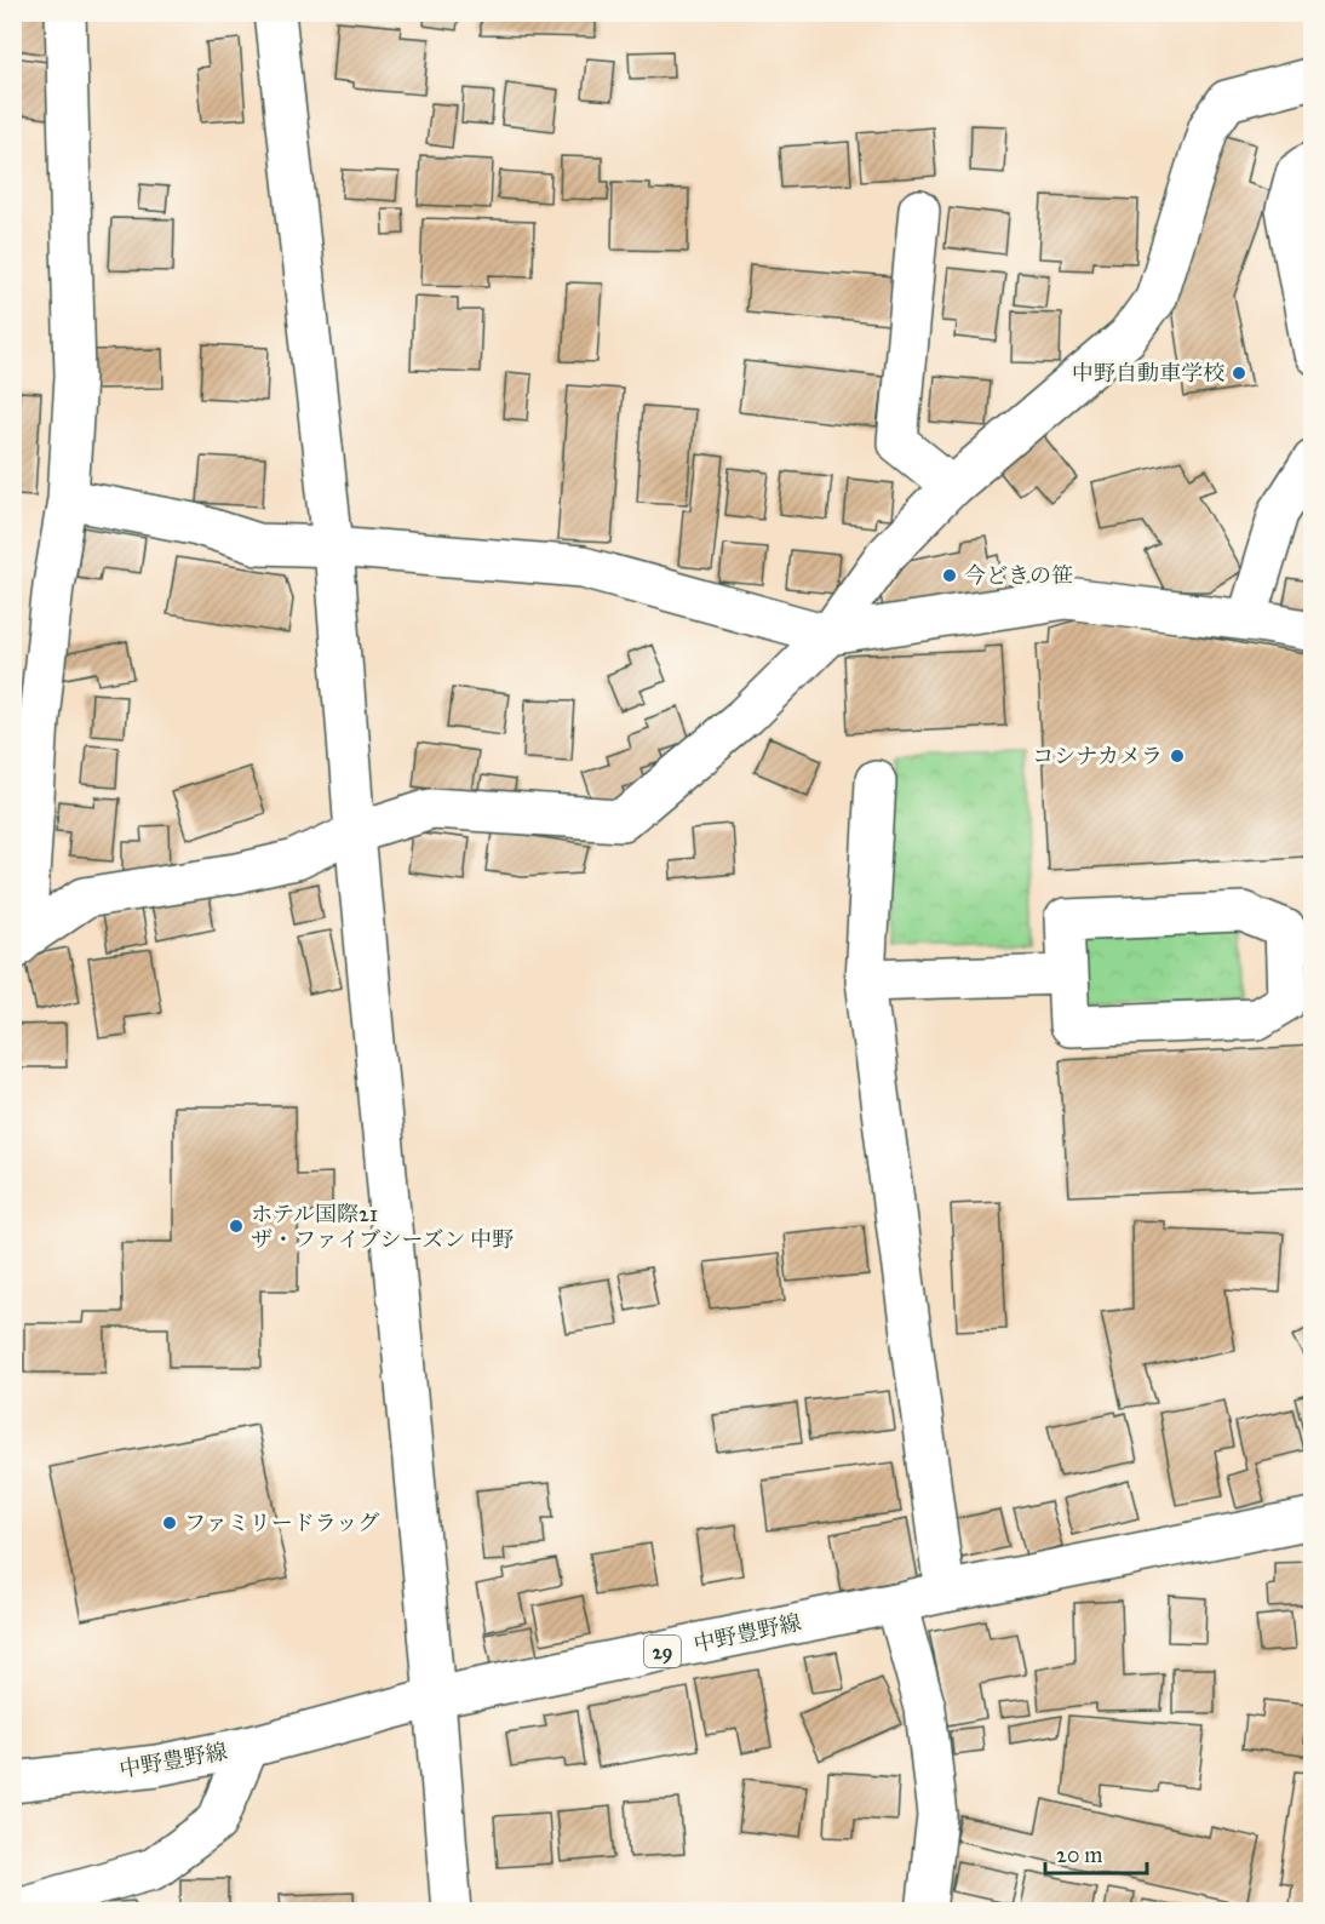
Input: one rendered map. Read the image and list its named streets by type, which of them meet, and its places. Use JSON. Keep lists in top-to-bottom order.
{
  "streets": {
    "street": ["中野豊野線", "29"]
  },
  "places": [
    "中野自動車学校",
    "今どきの笹",
    "コシナカメラ",
    "ホテル国際21 ザ・ファイブシーズン 中野",
    "ファミリードラッグ"
  ],
  "scale_bar": "20 m"
}
